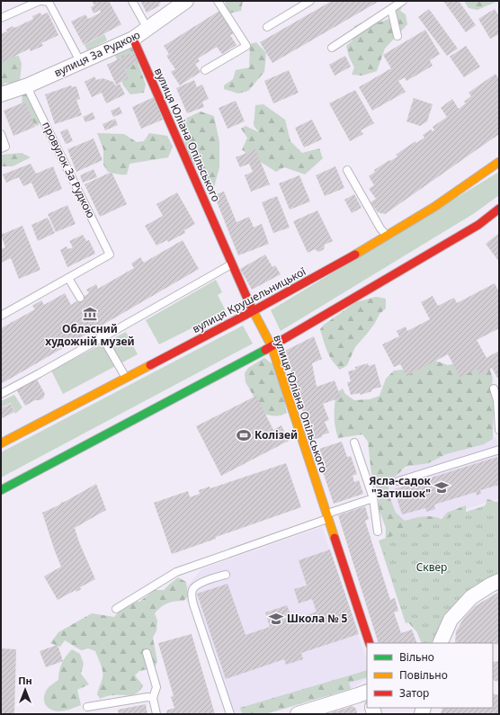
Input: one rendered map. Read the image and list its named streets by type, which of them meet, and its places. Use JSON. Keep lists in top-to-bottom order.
{
  "streets": {
    "main road": ["вулиця Юліана Опільського", "вулиця Крушельницької"],
    "street": ["вулиця За Рудкою"],
    "lane": ["провулок За Рудкою"]
  },
  "crossings": [
    ["вулиця За Рудкою", "вулиця Юліана Опільського"],
    ["вулиця За Рудкою", "провулок За Рудкою"],
    ["вулиця Юліана Опільського", "вулиця Крушельницької"]
  ],
  "parks": ["Сквер"],
  "places": {
    "museum": ["Обласний художній музей"],
    "sports": ["Колізей"],
    "school or university": ["Ясла-садок \"Затишок\"", "Школа № 5"]
  },
  "legend": ["Вільно", "Повільно", "Затор"],
  "north": "top"
}
